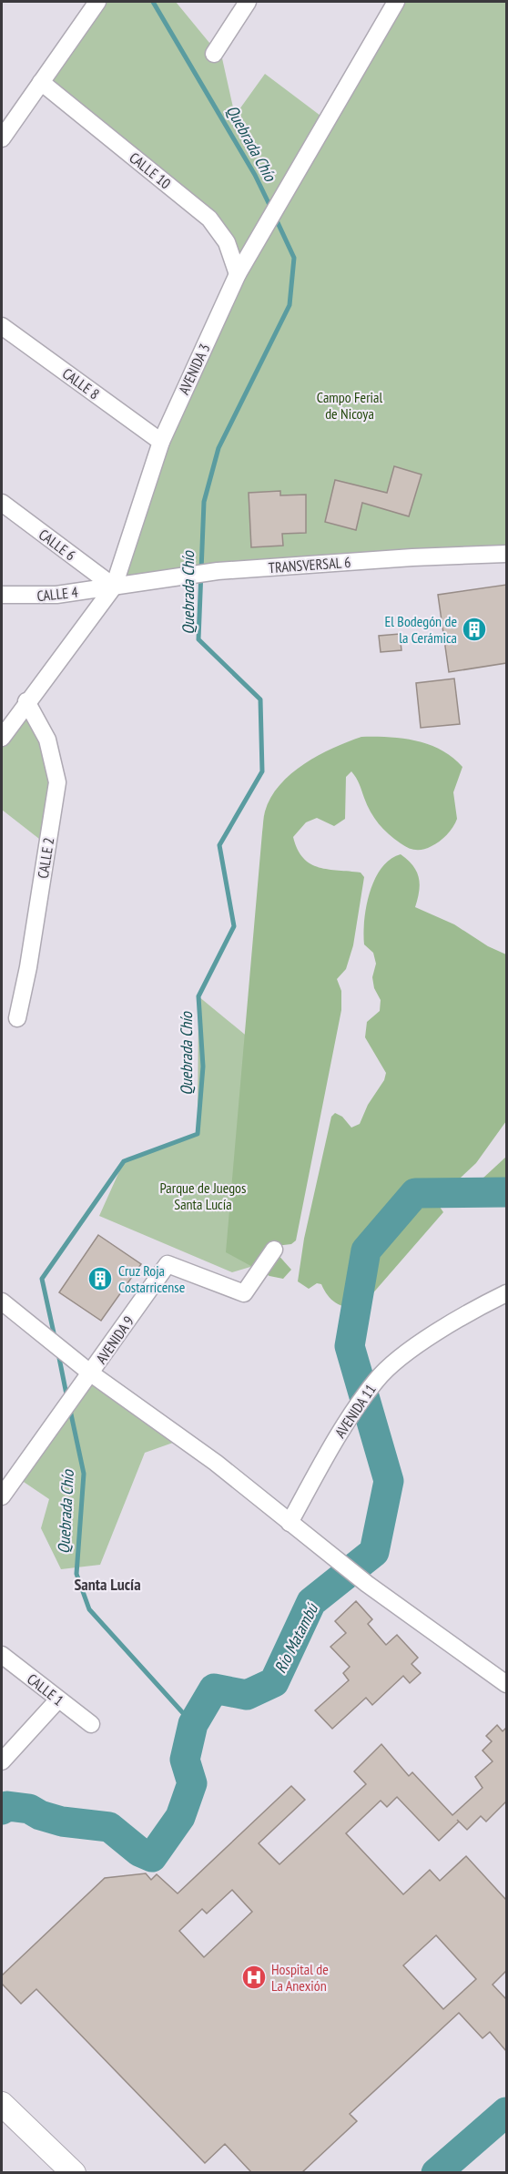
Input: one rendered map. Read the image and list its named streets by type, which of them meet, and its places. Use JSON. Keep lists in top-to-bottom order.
{
  "streets": {
    "street": [
      "CALLE 10",
      "AVENIDA 3",
      "CALLE 8",
      "CALLE 6",
      "TRANSVERSAL 6",
      "CALLE 4",
      "CALLE 2",
      "AVENIDA 9",
      "AVENIDA 11",
      "CALLE 1"
    ]
  },
  "crossings": [
    ["CALLE 10", "AVENIDA 3"],
    ["AVENIDA 3", "CALLE 8"],
    ["AVENIDA 3", "CALLE 6"],
    ["AVENIDA 3", "TRANSVERSAL 6"],
    ["AVENIDA 3", "CALLE 4"],
    ["AVENIDA 3", "CALLE 2"],
    ["CALLE 6", "TRANSVERSAL 6"],
    ["CALLE 6", "CALLE 4"],
    ["TRANSVERSAL 6", "CALLE 4"]
  ],
  "districts": ["Santa Lucía"],
  "water": ["Quebrada Chío", "Río Matambú"],
  "parks": ["Campo Ferial de Nicoya", "Parque de Juegos Santa Lucía"],
  "places": {
    "building": ["El Bodegón de la Cerámica", "Cruz Roja Costarricense"],
    "hospital": ["Hospital de La Anexión"]
  }
}
